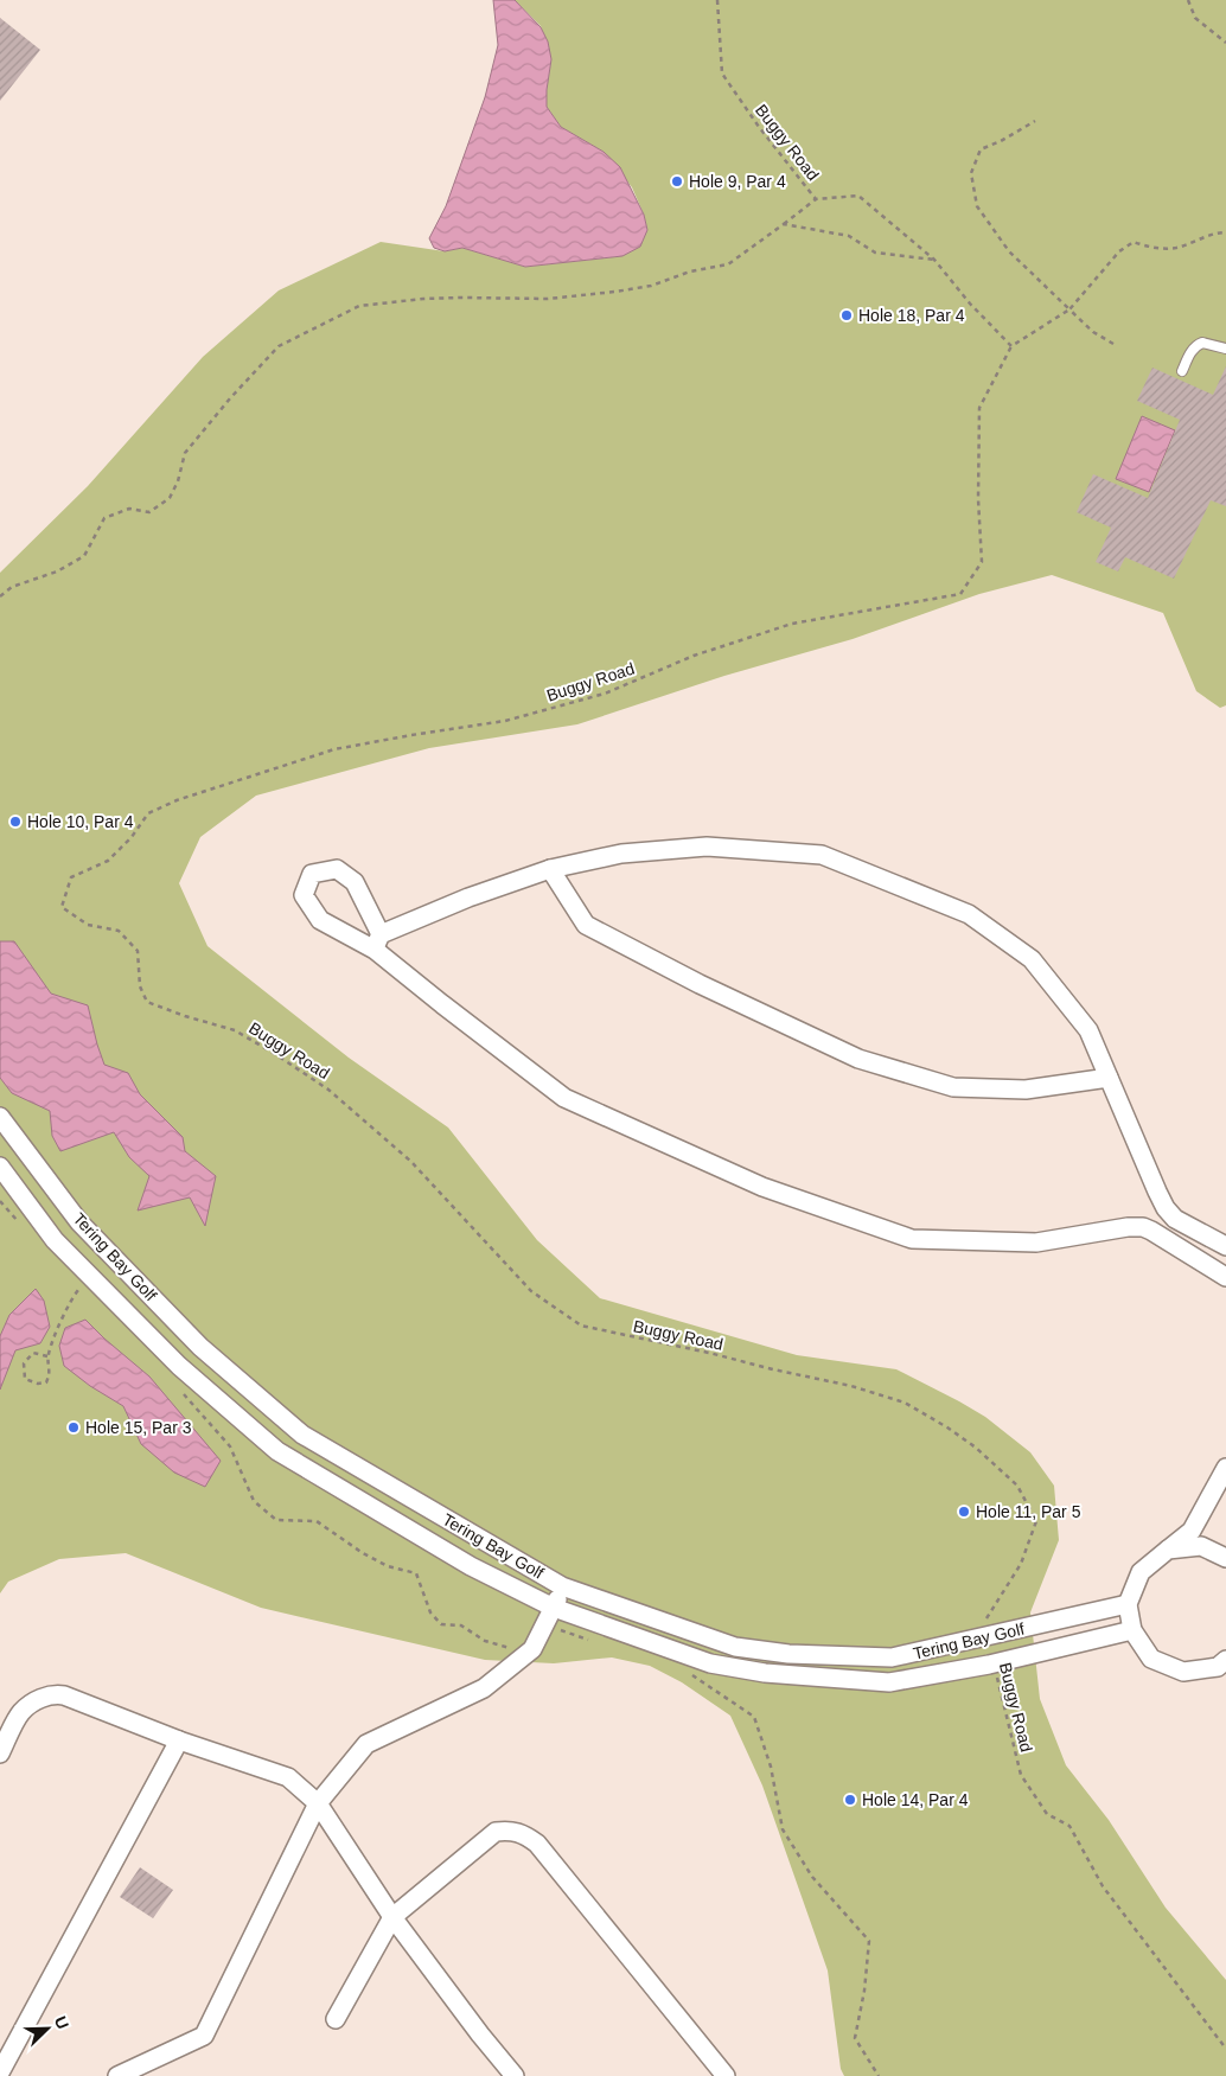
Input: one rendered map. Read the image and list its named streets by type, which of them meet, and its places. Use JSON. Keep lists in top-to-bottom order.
{
  "streets": {
    "street": ["Tering Bay Golf"],
    "path": ["Buggy Road"]
  },
  "crossings": [
    ["Buggy Road", "Tering Bay Golf"]
  ],
  "places": [
    "Hole 9, Par 4",
    "Hole 18, Par 4",
    "Hole 10, Par 4",
    "Hole 15, Par 3",
    "Hole 11, Par 5",
    "Hole 14, Par 4"
  ],
  "north": "top right"
}
